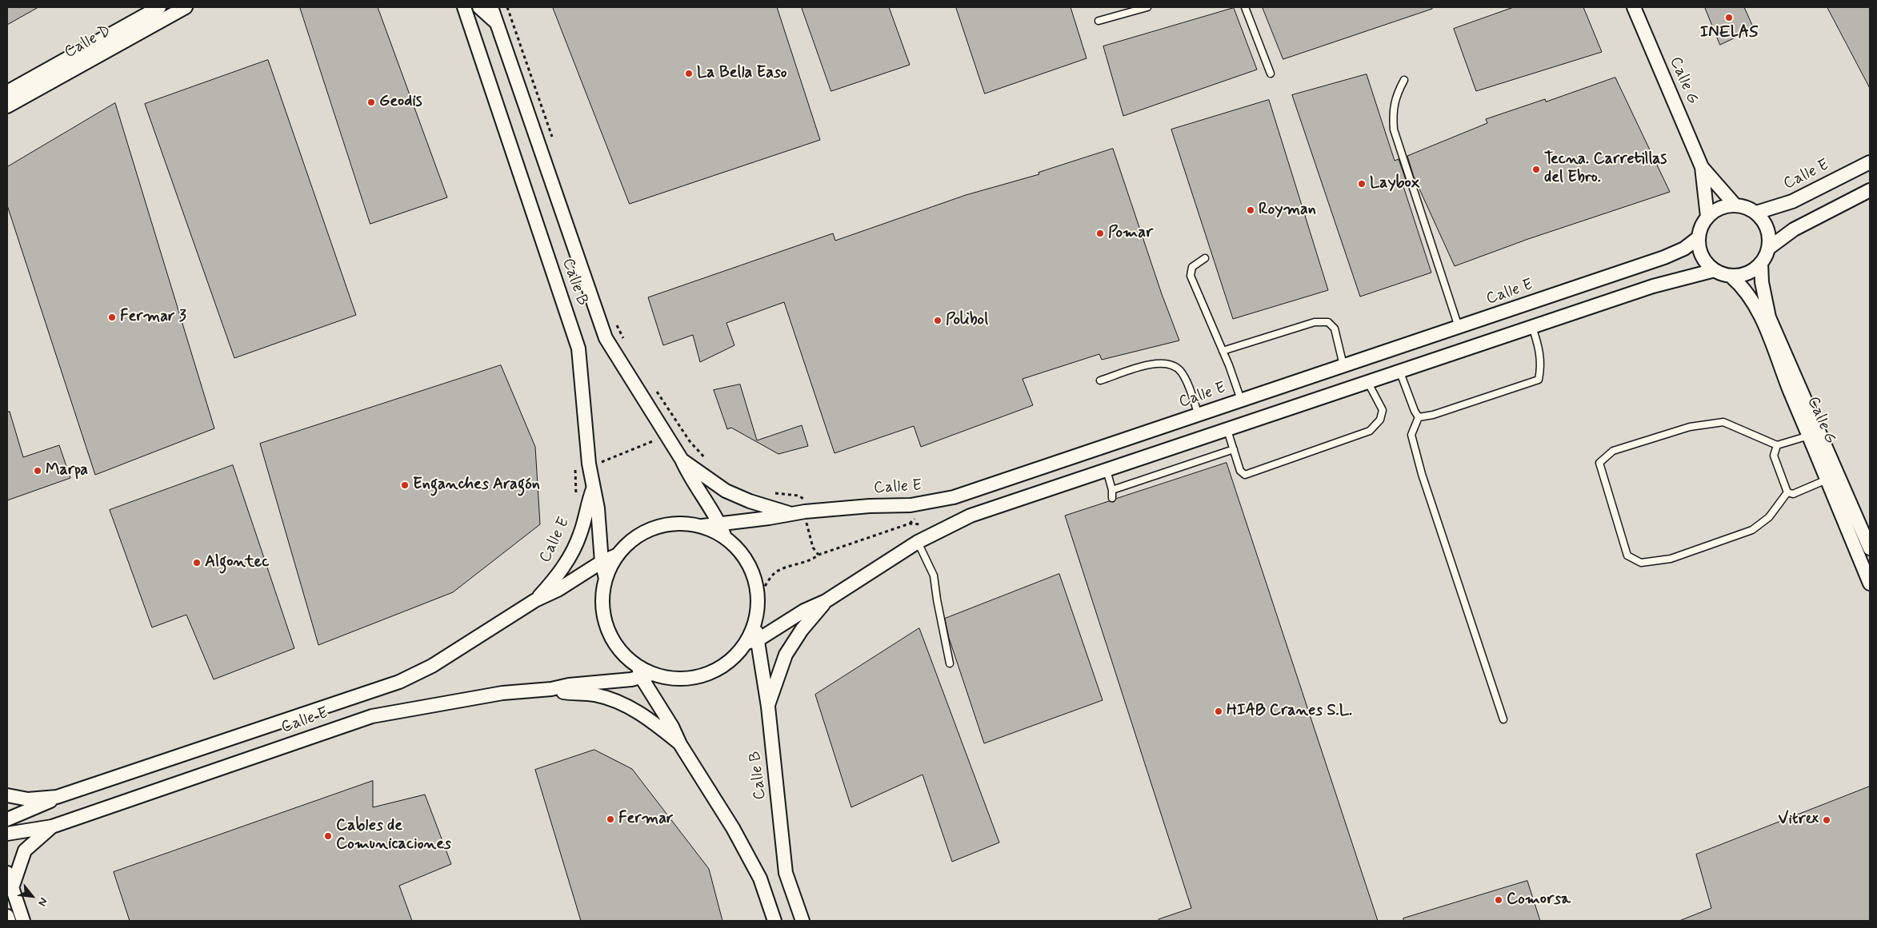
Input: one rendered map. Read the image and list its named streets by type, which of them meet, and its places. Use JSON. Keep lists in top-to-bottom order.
{
  "streets": {
    "street": [
      "Calle D",
      "Calle G",
      "Calle E",
      "Calle B"
    ]
  },
  "crossings": [
    ["Calle G", "Calle E"],
    ["Calle E", "Calle B"]
  ],
  "places": [
    "INELAS",
    "La Bella Easo",
    "Geodis",
    "Tecna. Carretillas del Ebro.",
    "Laybox",
    "Royman",
    "Pomar",
    "Fermar 3",
    "Polibol",
    "Marpa",
    "Enganches Aragón",
    "Algontec",
    "HIAB Cranes S.L.",
    "Fermar",
    "Vitrex",
    "Cables de Comunicaciones",
    "Comorsa"
  ],
  "north": "bottom right"
}
